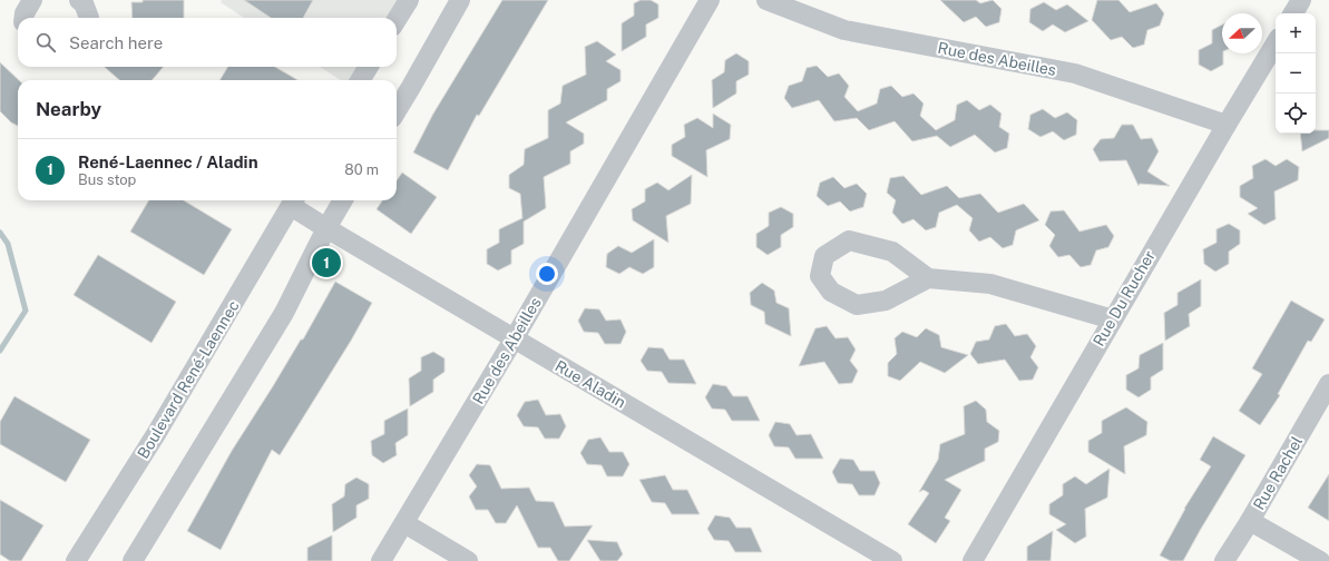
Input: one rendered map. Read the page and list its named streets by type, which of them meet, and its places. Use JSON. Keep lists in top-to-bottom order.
{
  "streets": {
    "street": [
      "Rue des Abeilles",
      "Rue Du Rucher",
      "Boulevard René-Laennec",
      "Rue Aladin",
      "Rue Rachel"
    ]
  },
  "crossings": [
    ["Rue des Abeilles", "Rue Du Rucher"],
    ["Rue des Abeilles", "Rue Aladin"],
    ["Boulevard René-Laennec", "Rue Aladin"]
  ],
  "north": "left",
  "page": {
    "map_buttons": ["+", "−"],
    "search": "Search here",
    "heading": "Nearby",
    "list": [
      {
        "mark": "1",
        "name": "René-Laennec / Aladin",
        "note": "Bus stop",
        "value": "80 m"
      }
    ],
    "pins": "1"
  }
}
